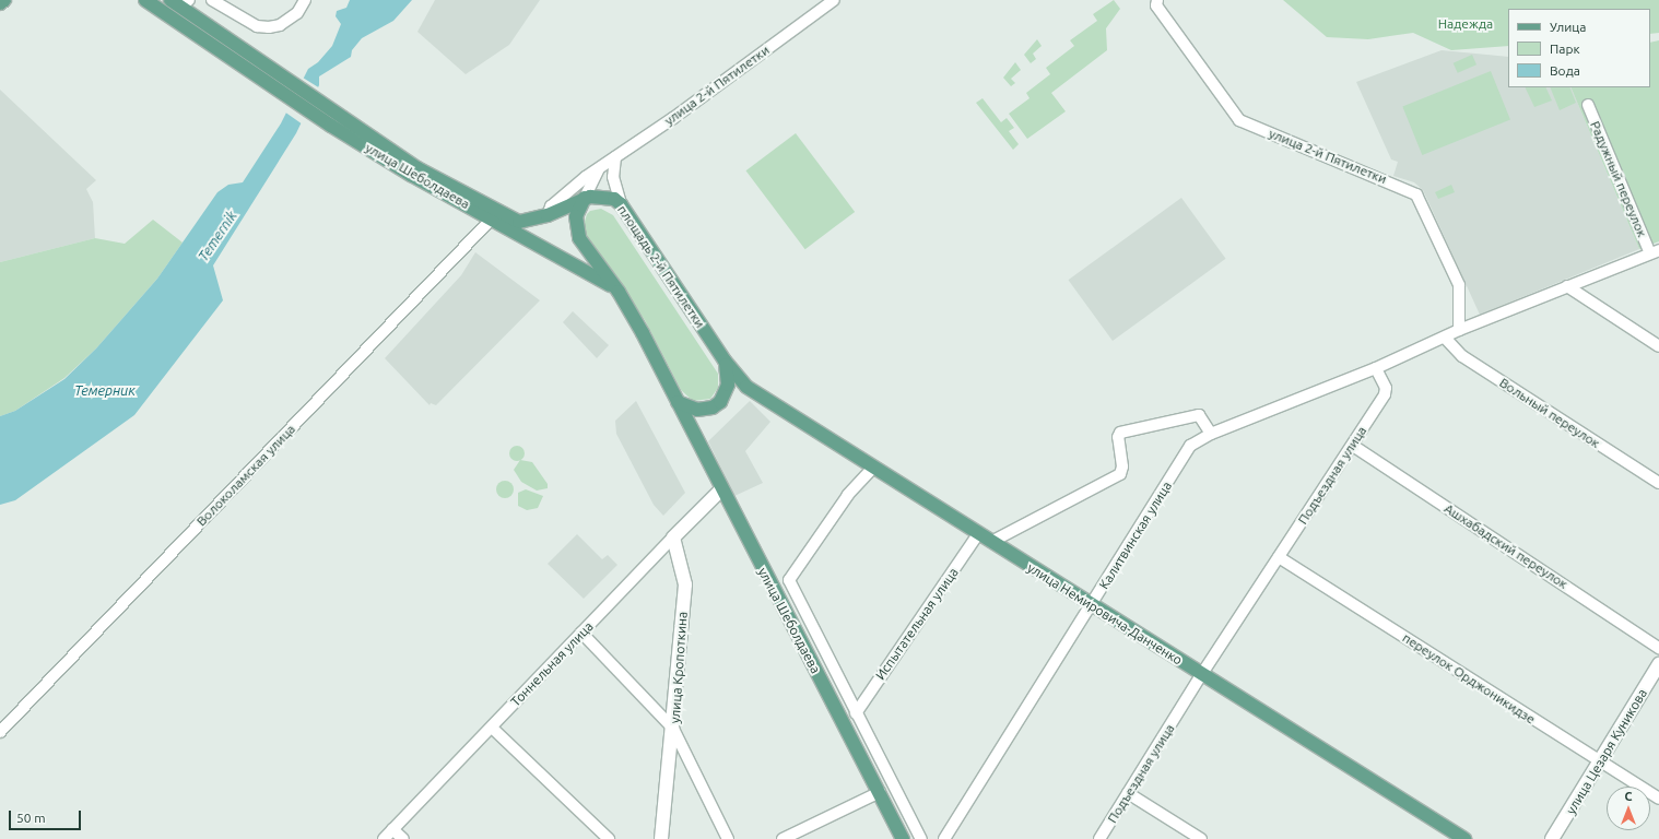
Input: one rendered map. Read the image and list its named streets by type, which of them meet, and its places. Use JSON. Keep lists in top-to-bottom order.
{
  "streets": {
    "main road": ["улица Шеболдаева", "площадь 2-й Пятилетки", "улица Немировича-Данченко"],
    "street": [
      "улица 2-й Пятилетки",
      "Радужный переулок",
      "Вольный переулок",
      "Волоколамская улица",
      "Подъездная улица",
      "Калитвинская улица",
      "Ашхабадский переулок",
      "Испытательная улица",
      "Тоннельная улица",
      "улица Кропоткина",
      "переулок Орджоникидзе",
      "улица Цезаря Куникова"
    ]
  },
  "crossings": [
    ["улица 2-й Пятилетки", "площадь 2-й Пятилетки"],
    ["улица Шеболдаева", "площадь 2-й Пятилетки"],
    ["улица Шеболдаева", "Волоколамская улица"],
    ["улица Шеболдаева", "Тоннельная улица"],
    ["площадь 2-й Пятилетки", "Волоколамская улица"],
    ["площадь 2-й Пятилетки", "улица Немировича-Данченко"],
    ["Подъездная улица", "Калитвинская улица"],
    ["Подъездная улица", "Ашхабадский переулок"],
    ["Подъездная улица", "улица Немировича-Данченко"],
    ["Подъездная улица", "переулок Орджоникидзе"],
    ["Калитвинская улица", "улица Немировича-Данченко"],
    ["улица Немировича-Данченко", "Испытательная улица"],
    ["Тоннельная улица", "улица Кропоткина"],
    ["переулок Орджоникидзе", "улица Цезаря Куникова"]
  ],
  "water": ["Temernik", "Темерник"],
  "parks": ["Надежда"],
  "legend": ["Улица", "Парк", "Вода"],
  "scale_bar": "50 m",
  "north": "top"
}
